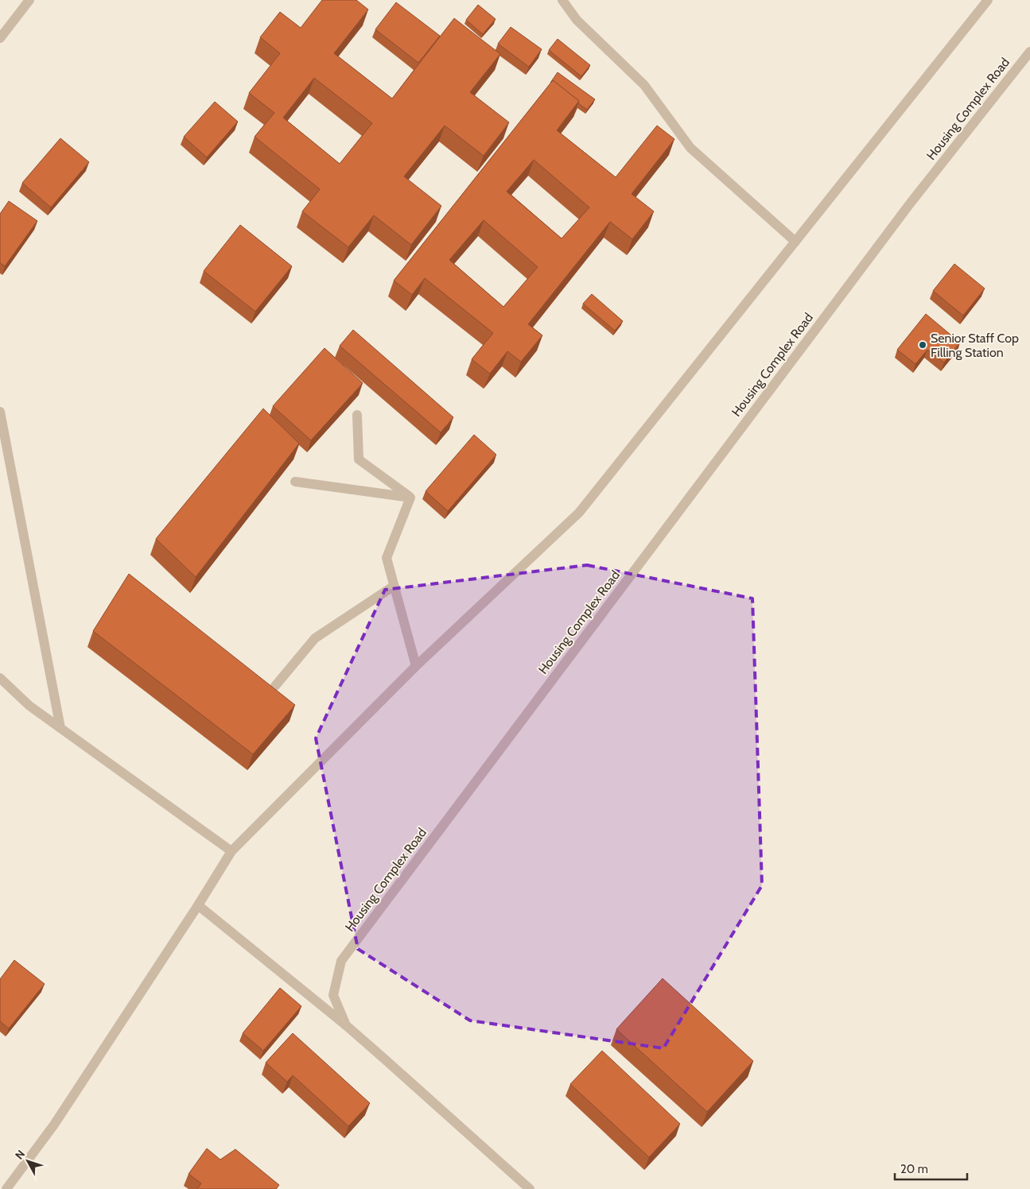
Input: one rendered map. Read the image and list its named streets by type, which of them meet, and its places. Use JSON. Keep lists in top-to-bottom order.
{
  "streets": {
    "street": ["Housing Complex Road"]
  },
  "places": ["Senior Staff Cop Filling Station"],
  "scale_bar": "20 m",
  "north": "top left"
}
